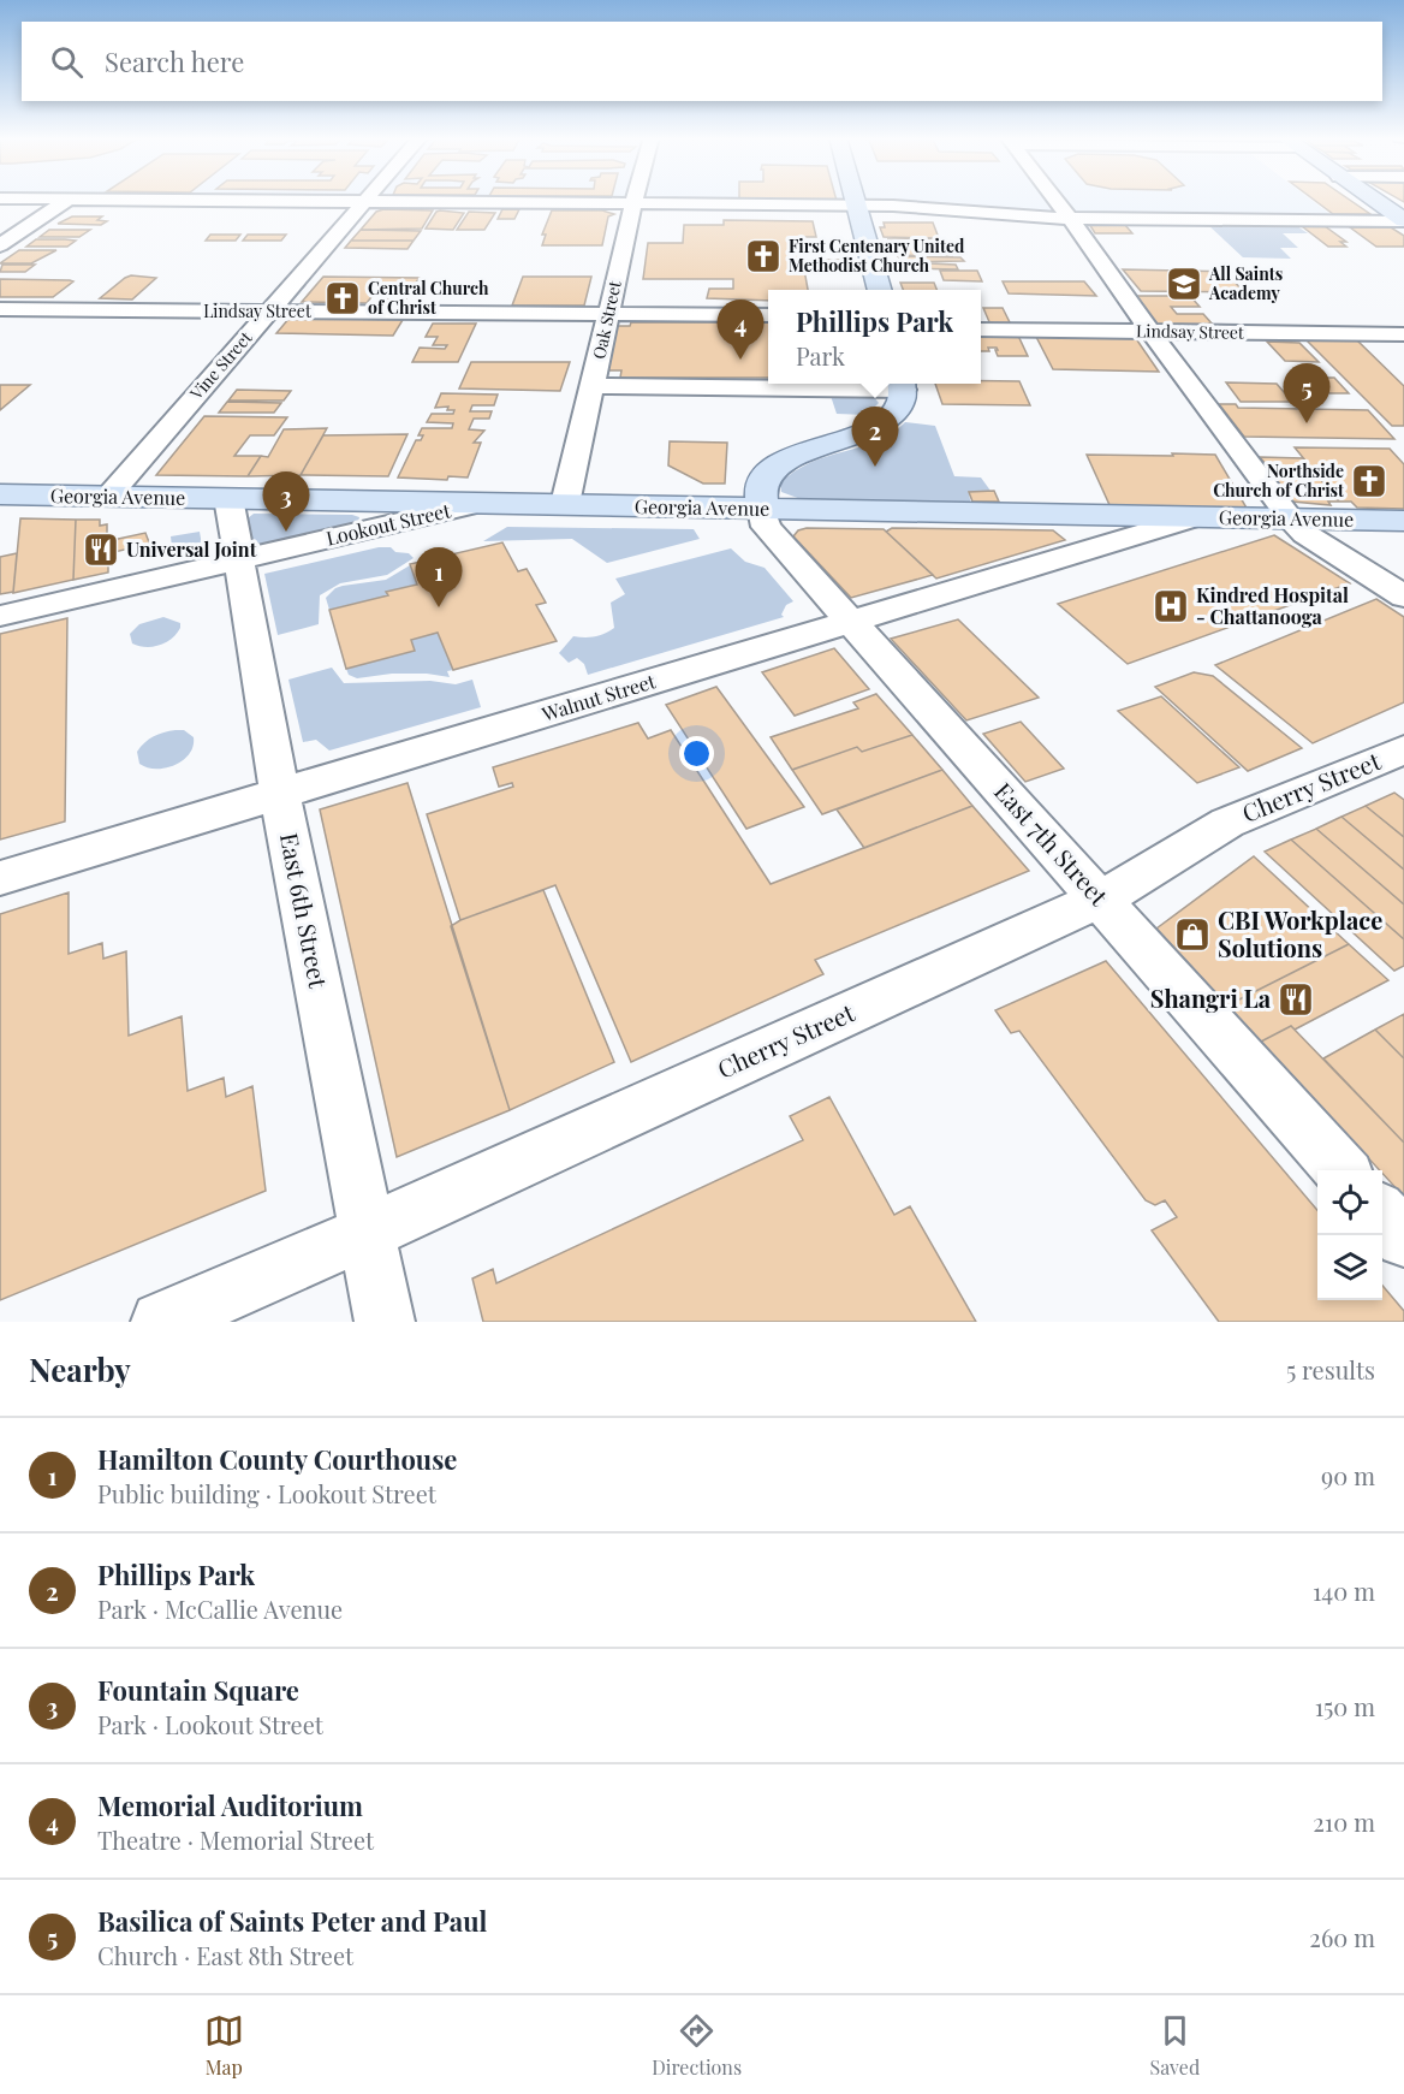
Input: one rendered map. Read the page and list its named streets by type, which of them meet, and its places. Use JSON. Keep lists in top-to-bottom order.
{
  "streets": {
    "main road": ["Georgia Avenue"],
    "street": [
      "Lindsay Street",
      "Oak Street",
      "Vine Street",
      "Lookout Street",
      "Walnut Street",
      "Cherry Street",
      "East 7th Street",
      "East 6th Street"
    ]
  },
  "crossings": [
    ["Lindsay Street", "Oak Street"],
    ["Lindsay Street", "Vine Street"],
    ["Oak Street", "Georgia Avenue"],
    ["Vine Street", "Georgia Avenue"],
    ["Georgia Avenue", "Lookout Street"],
    ["Georgia Avenue", "Walnut Street"],
    ["Georgia Avenue", "East 7th Street"],
    ["Georgia Avenue", "East 6th Street"],
    ["Lookout Street", "East 6th Street"],
    ["Walnut Street", "East 7th Street"],
    ["Walnut Street", "East 6th Street"],
    ["Cherry Street", "East 7th Street"],
    ["Cherry Street", "East 6th Street"]
  ],
  "places": {
    "church": ["First Centenary United Methodist Church", "Central Church of Christ", "Northside Church of Christ"],
    "school or university": ["All Saints Academy"],
    "restaurant": ["Universal Joint", "Shangri La"],
    "hospital": ["Kindred Hospital - Chattanooga"],
    "shop": ["CBI Workplace Solutions"]
  },
  "page": {
    "search": "Search here",
    "popup": ["Phillips Park", "Park"],
    "pins": [
      "4",
      "5",
      "2",
      "3",
      "1"
    ],
    "heading": ["Nearby", "5 results"],
    "list": [
      {
        "mark": "1",
        "name": "Hamilton County Courthouse",
        "note": "Public building · Lookout Street",
        "value": "90 m"
      },
      {
        "mark": "2",
        "name": "Phillips Park",
        "note": "Park · McCallie Avenue",
        "value": "140 m"
      },
      {
        "mark": "3",
        "name": "Fountain Square",
        "note": "Park · Lookout Street",
        "value": "150 m"
      },
      {
        "mark": "4",
        "name": "Memorial Auditorium",
        "note": "Theatre · Memorial Street",
        "value": "210 m"
      },
      {
        "mark": "5",
        "name": "Basilica of Saints Peter and Paul",
        "note": "Church · East 8th Street",
        "value": "260 m"
      }
    ],
    "nav": ["Map", "Directions", "Saved"]
  }
}
